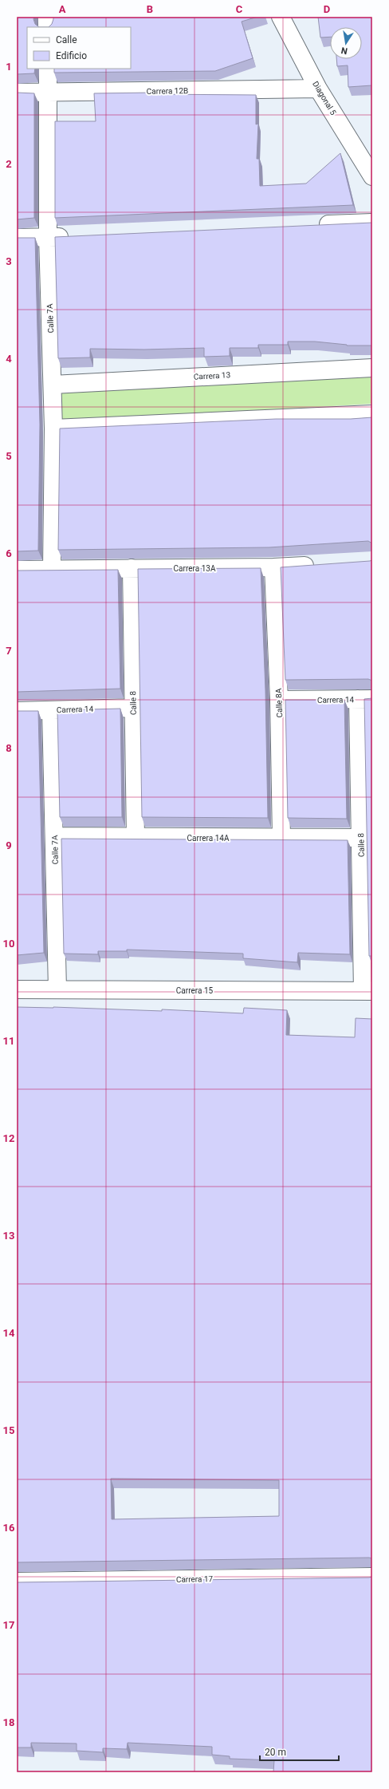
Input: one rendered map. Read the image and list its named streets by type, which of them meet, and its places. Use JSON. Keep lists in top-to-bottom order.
{
  "streets": {
    "street": [
      "Carrera 12B",
      "Diagonal 5",
      "Calle 7A",
      "Carrera 13",
      "Carrera 13A",
      "Carrera 14",
      "Calle 8",
      "Calle 8A",
      "Carrera 14A",
      "Carrera 15",
      "Carrera 17"
    ]
  },
  "crossings": [
    ["Carrera 12B", "Diagonal 5"],
    ["Carrera 12B", "Calle 7A"],
    ["Calle 7A", "Carrera 13"],
    ["Calle 7A", "Carrera 13A"],
    ["Calle 7A", "Carrera 14"],
    ["Calle 7A", "Carrera 14A"],
    ["Calle 7A", "Carrera 15"],
    ["Carrera 13A", "Calle 8"],
    ["Carrera 13A", "Calle 8A"],
    ["Carrera 14", "Calle 8"],
    ["Carrera 14", "Calle 8A"],
    ["Calle 8", "Carrera 14A"],
    ["Calle 8", "Carrera 15"],
    ["Calle 8A", "Carrera 14A"]
  ],
  "legend": ["Calle", "Edificio"],
  "scale_bar": "20 m",
  "north": "bottom",
  "grid": {
    "columns": [
      "A",
      "B",
      "C",
      "D"
    ],
    "rows": [
      "1",
      "2",
      "3",
      "4",
      "5",
      "6",
      "7",
      "8",
      "9",
      "10",
      "11",
      "12",
      "13",
      "14",
      "15",
      "16",
      "17",
      "18"
    ]
  }
}
